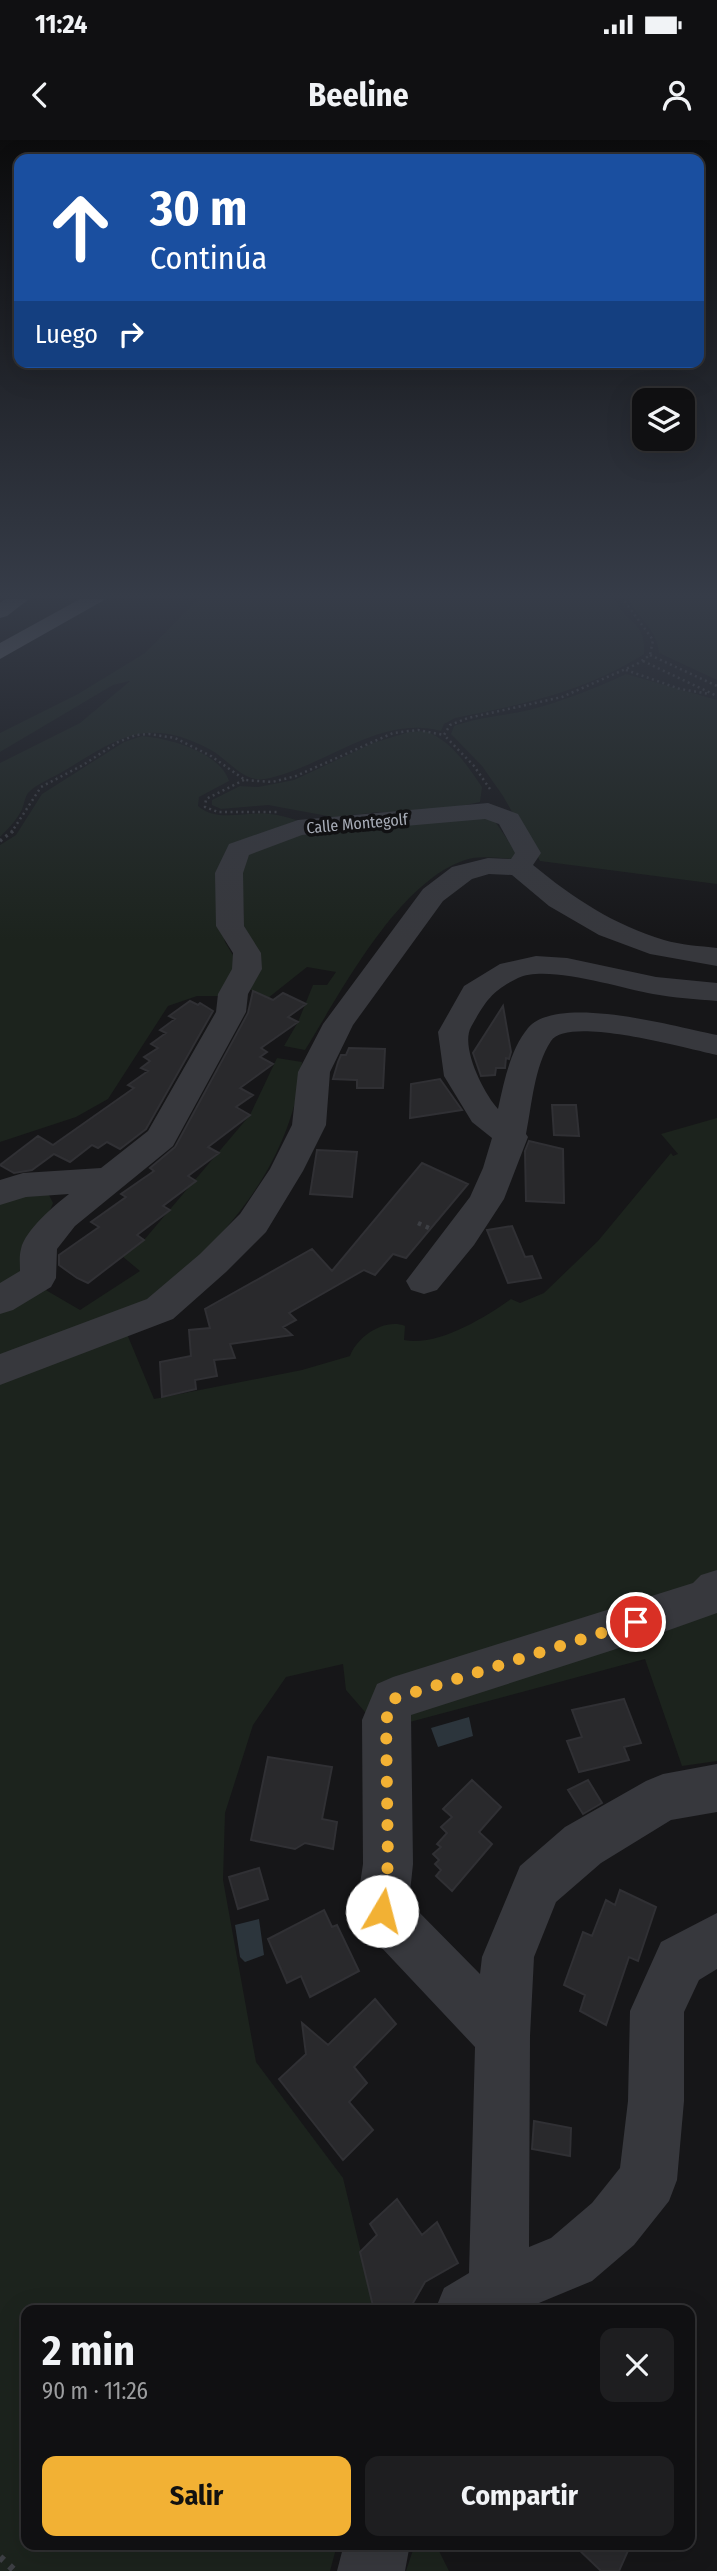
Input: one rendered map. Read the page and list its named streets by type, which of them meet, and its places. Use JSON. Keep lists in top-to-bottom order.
{
  "streets": {
    "street": ["Calle Montegolf"]
  },
  "page": {
    "status": "11:24",
    "header": "Beeline",
    "turn": ["30 m", "Continúa"],
    "then": "Luego",
    "heading": ["2 min", "90 m · 11:26"],
    "buttons": ["Salir", "Compartir"]
  }
}
